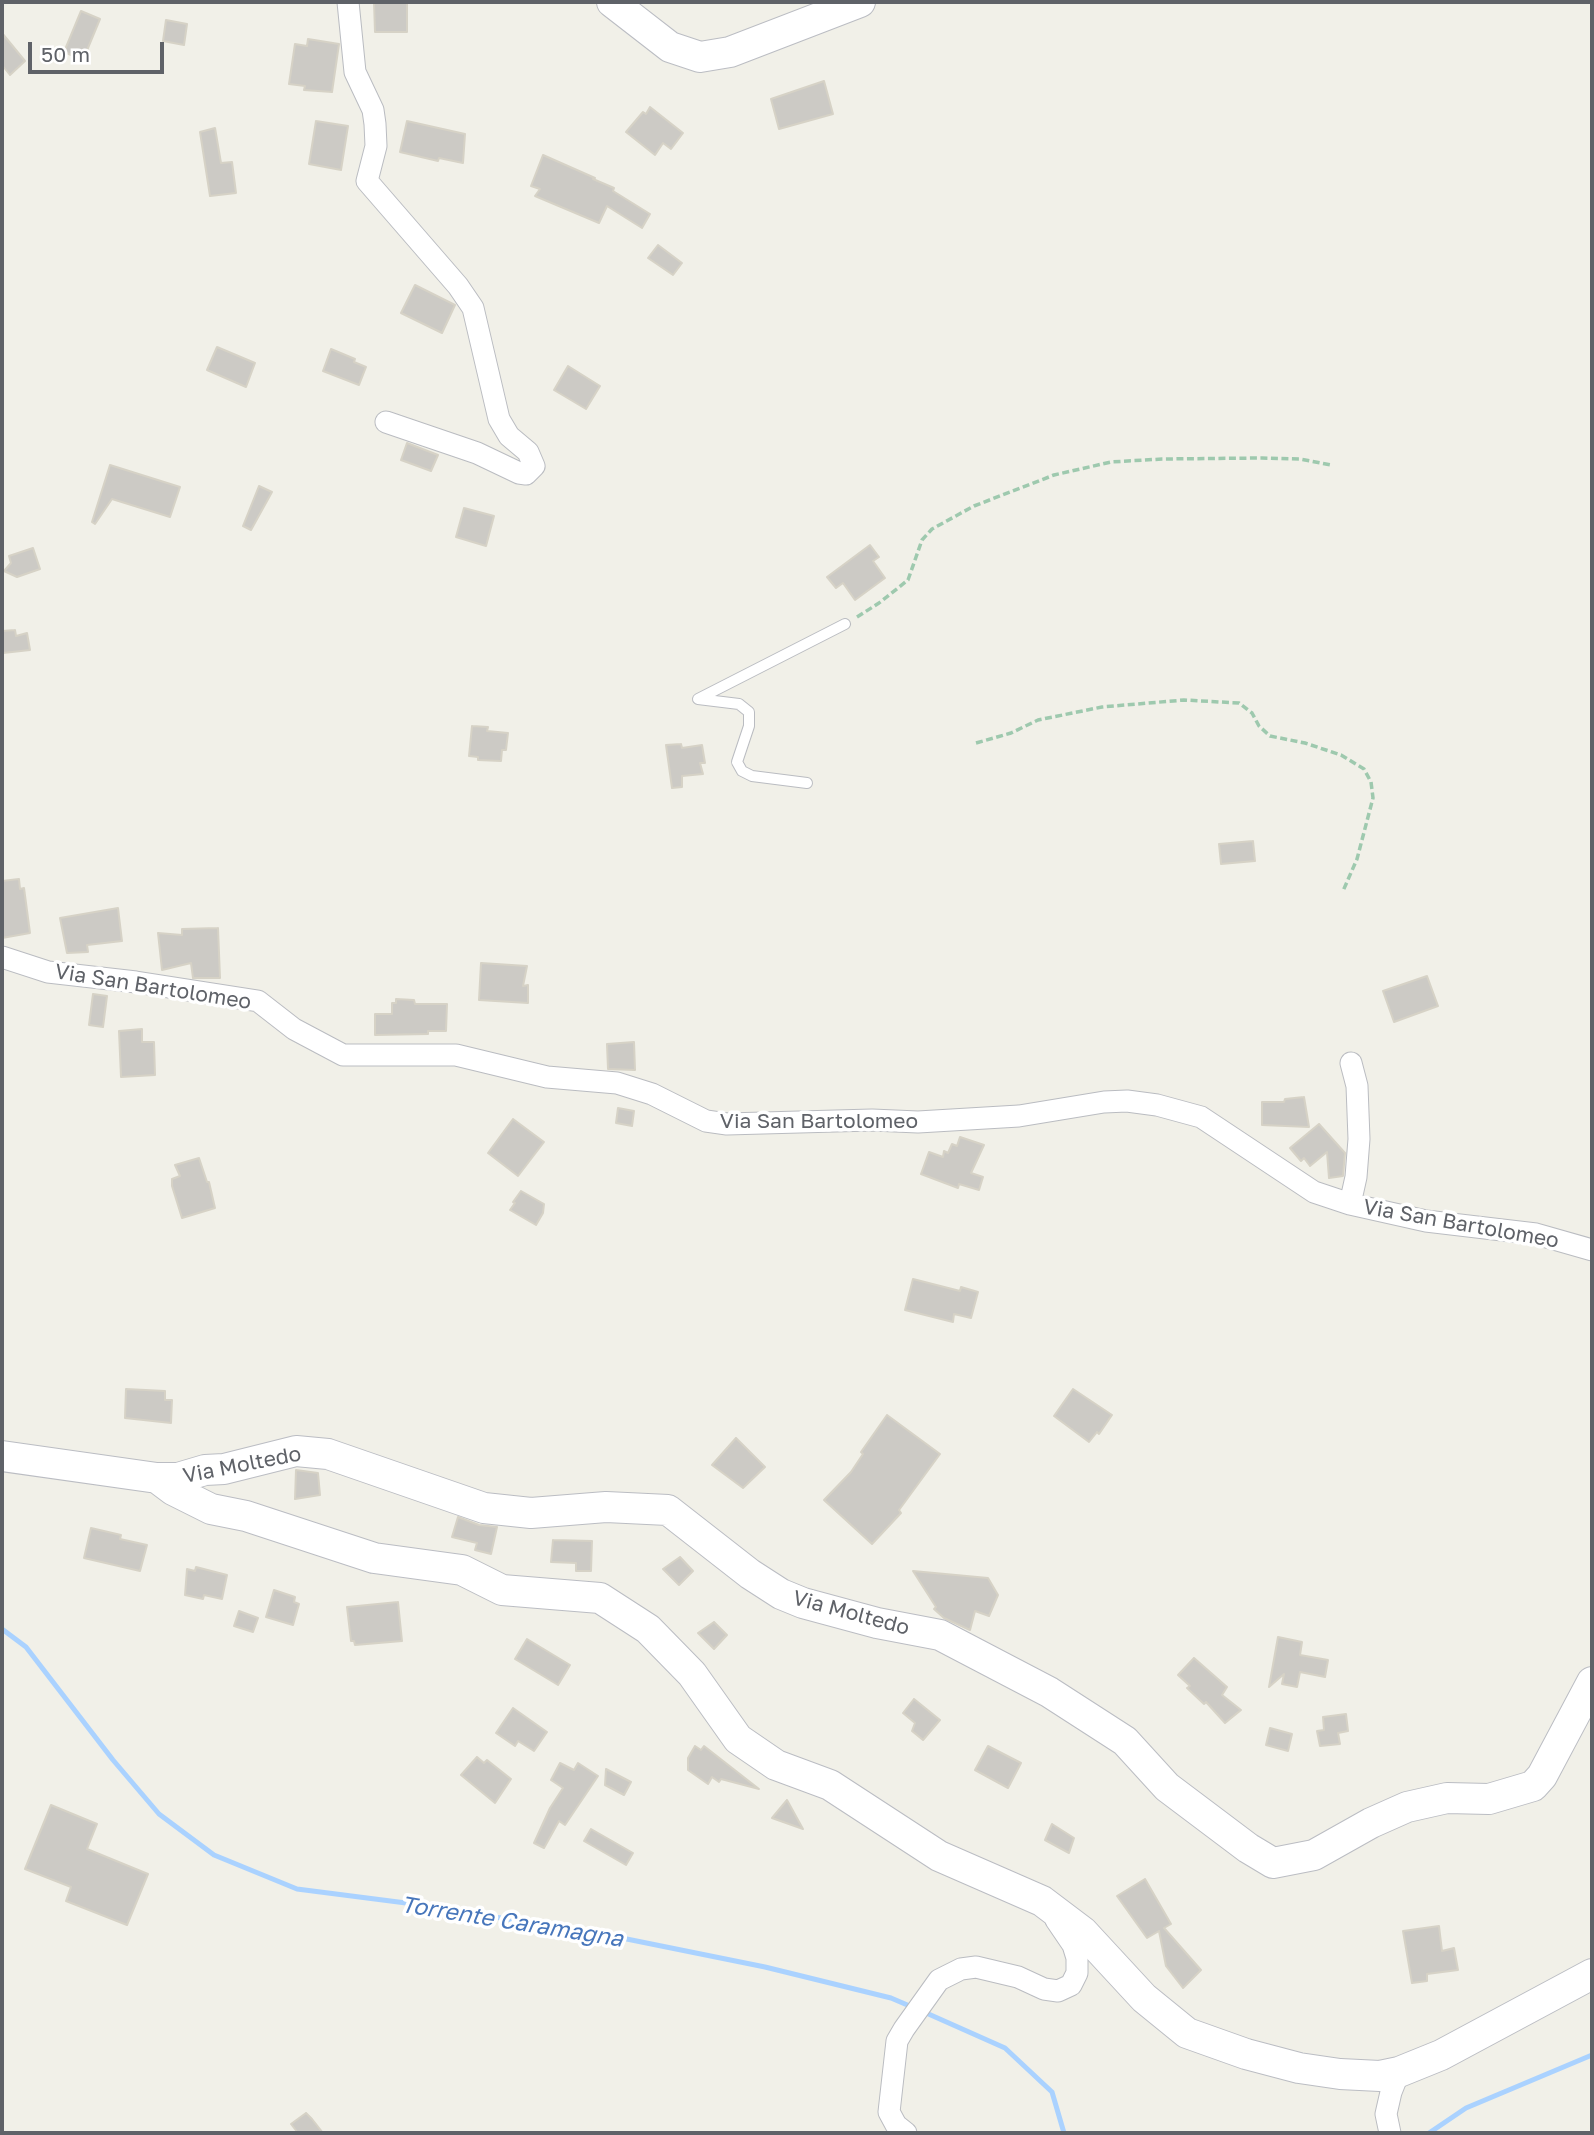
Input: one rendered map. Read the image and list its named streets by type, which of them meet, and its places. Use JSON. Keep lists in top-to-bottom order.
{
  "streets": {
    "street": ["Via San Bartolomeo", "Via Moltedo"]
  },
  "water": ["Torrente Caramagna"],
  "scale_bar": "50 m"
}
